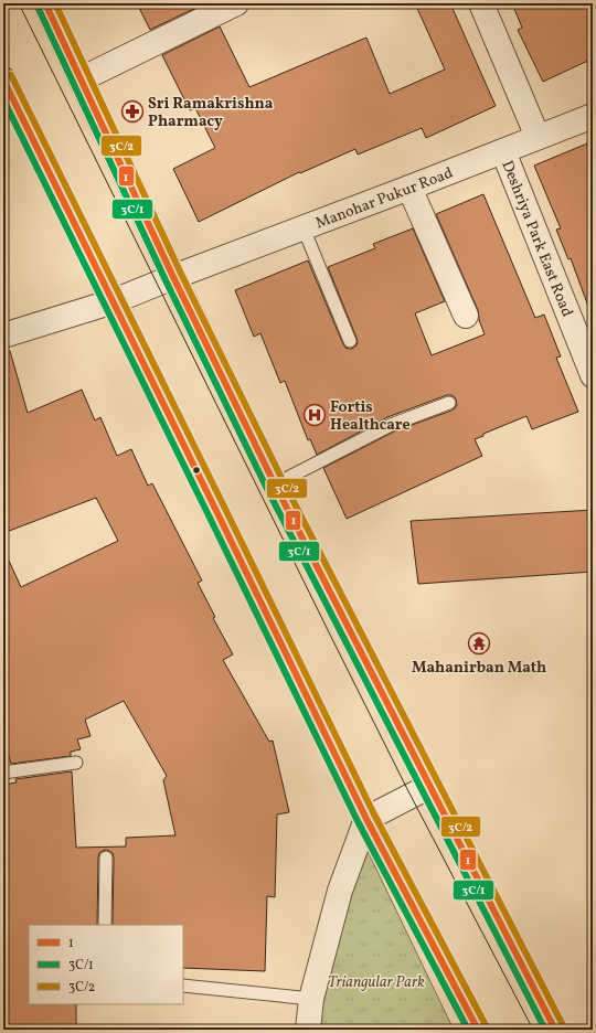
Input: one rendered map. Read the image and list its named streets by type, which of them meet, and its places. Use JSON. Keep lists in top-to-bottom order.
{
  "streets": {
    "street": ["Manohar Pukur Road", "Deshriya Park East Road"]
  },
  "crossings": [
    ["Manohar Pukur Road", "Deshriya Park East Road"]
  ],
  "parks": ["Triangular Park"],
  "places": {
    "pharmacy": ["Sri Ramakrishna Pharmacy"],
    "hospital": ["Fortis Healthcare"],
    "temple": ["Mahanirban Math"]
  },
  "lines": ["transit line 1", "transit line 3C/2", "transit line 3C/1"],
  "legend": ["1", "3C/1", "3C/2"]
}
